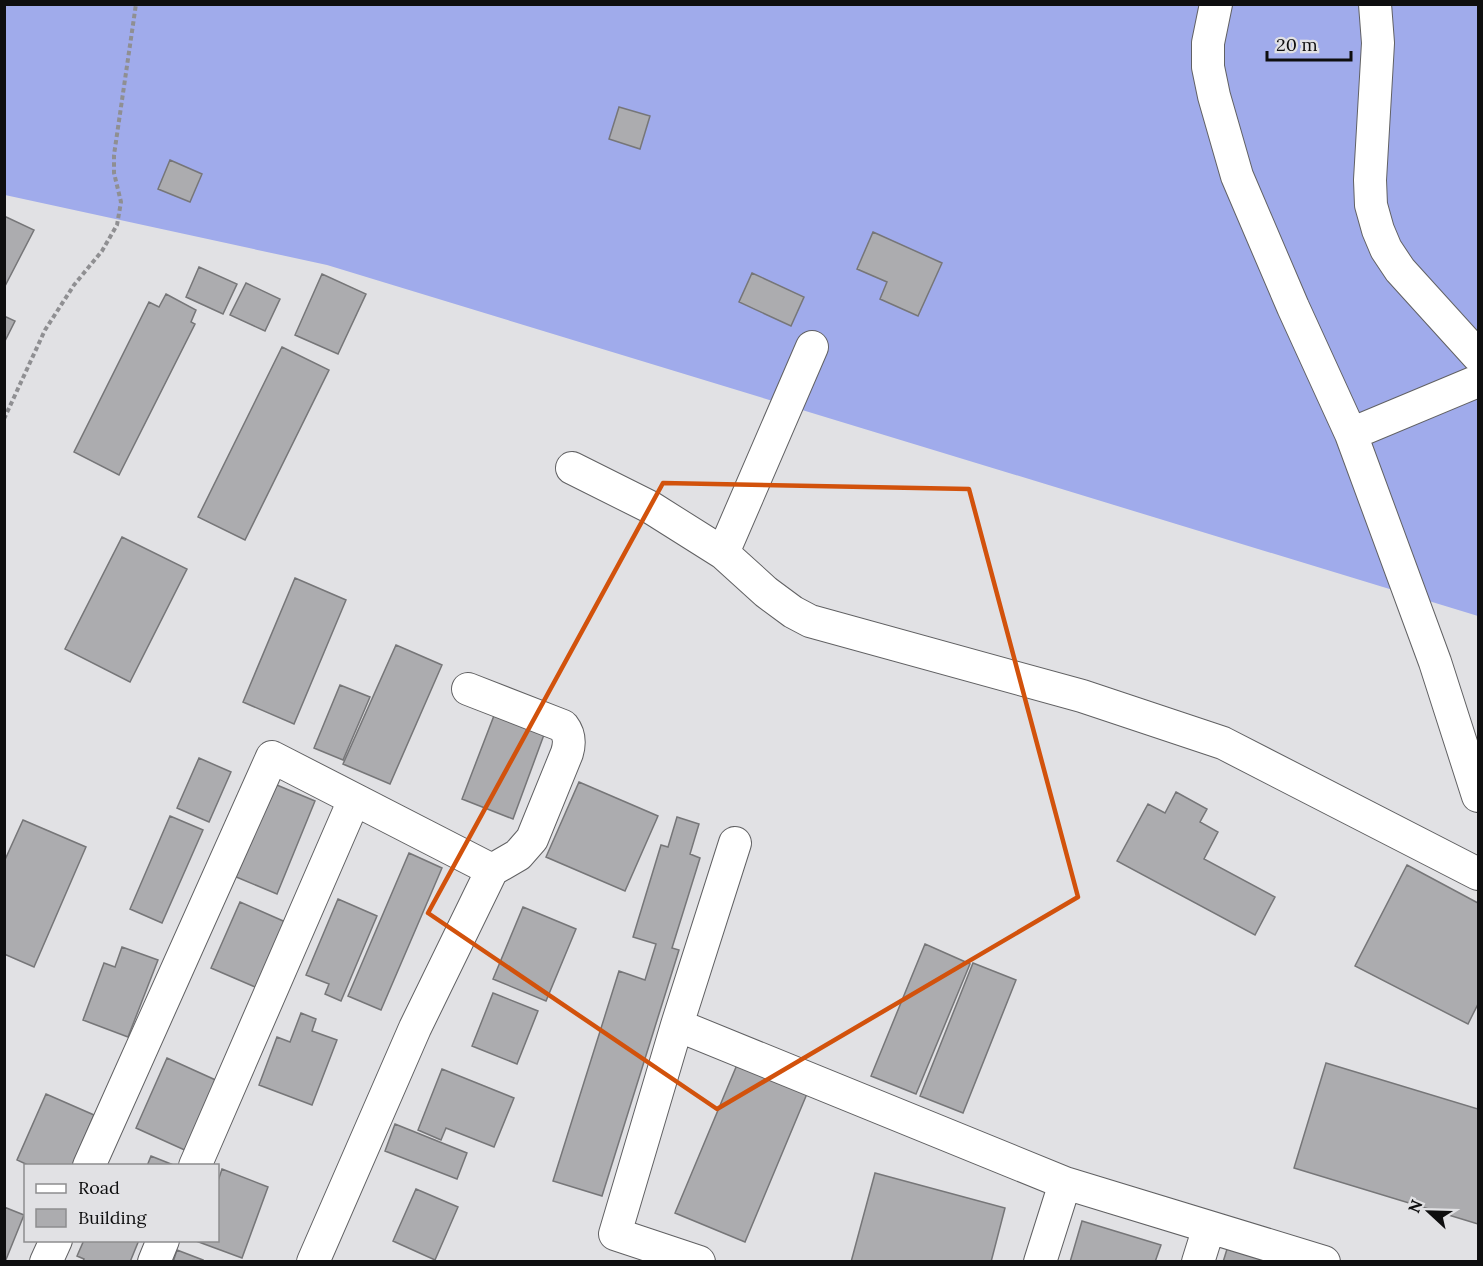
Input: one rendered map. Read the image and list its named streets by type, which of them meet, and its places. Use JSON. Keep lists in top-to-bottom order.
{
  "legend": ["Road", "Building"],
  "scale_bar": "20 m",
  "north": "left"
}
